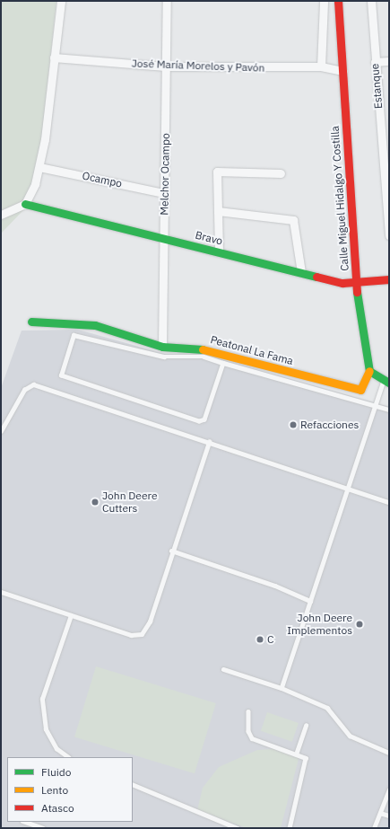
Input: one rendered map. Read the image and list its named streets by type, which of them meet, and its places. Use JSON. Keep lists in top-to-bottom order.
{
  "streets": {
    "street": [
      "José María Morelos y Pavón",
      "Estanque",
      "Melchor Ocampo",
      "Ocampo",
      "Calle Miguel Hidalgo Y Costilla",
      "Bravo",
      "Peatonal La Fama"
    ]
  },
  "crossings": [
    ["José María Morelos y Pavón", "Melchor Ocampo"],
    ["José María Morelos y Pavón", "Calle Miguel Hidalgo Y Costilla"],
    ["Melchor Ocampo", "Ocampo"],
    ["Melchor Ocampo", "Bravo"],
    ["Melchor Ocampo", "Peatonal La Fama"],
    ["Calle Miguel Hidalgo Y Costilla", "Bravo"],
    ["Calle Miguel Hidalgo Y Costilla", "Peatonal La Fama"]
  ],
  "places": [
    "Refacciones",
    "John Deere Cutters",
    "John Deere Implementos",
    "C"
  ],
  "legend": ["Fluido", "Lento", "Atasco"]
}
